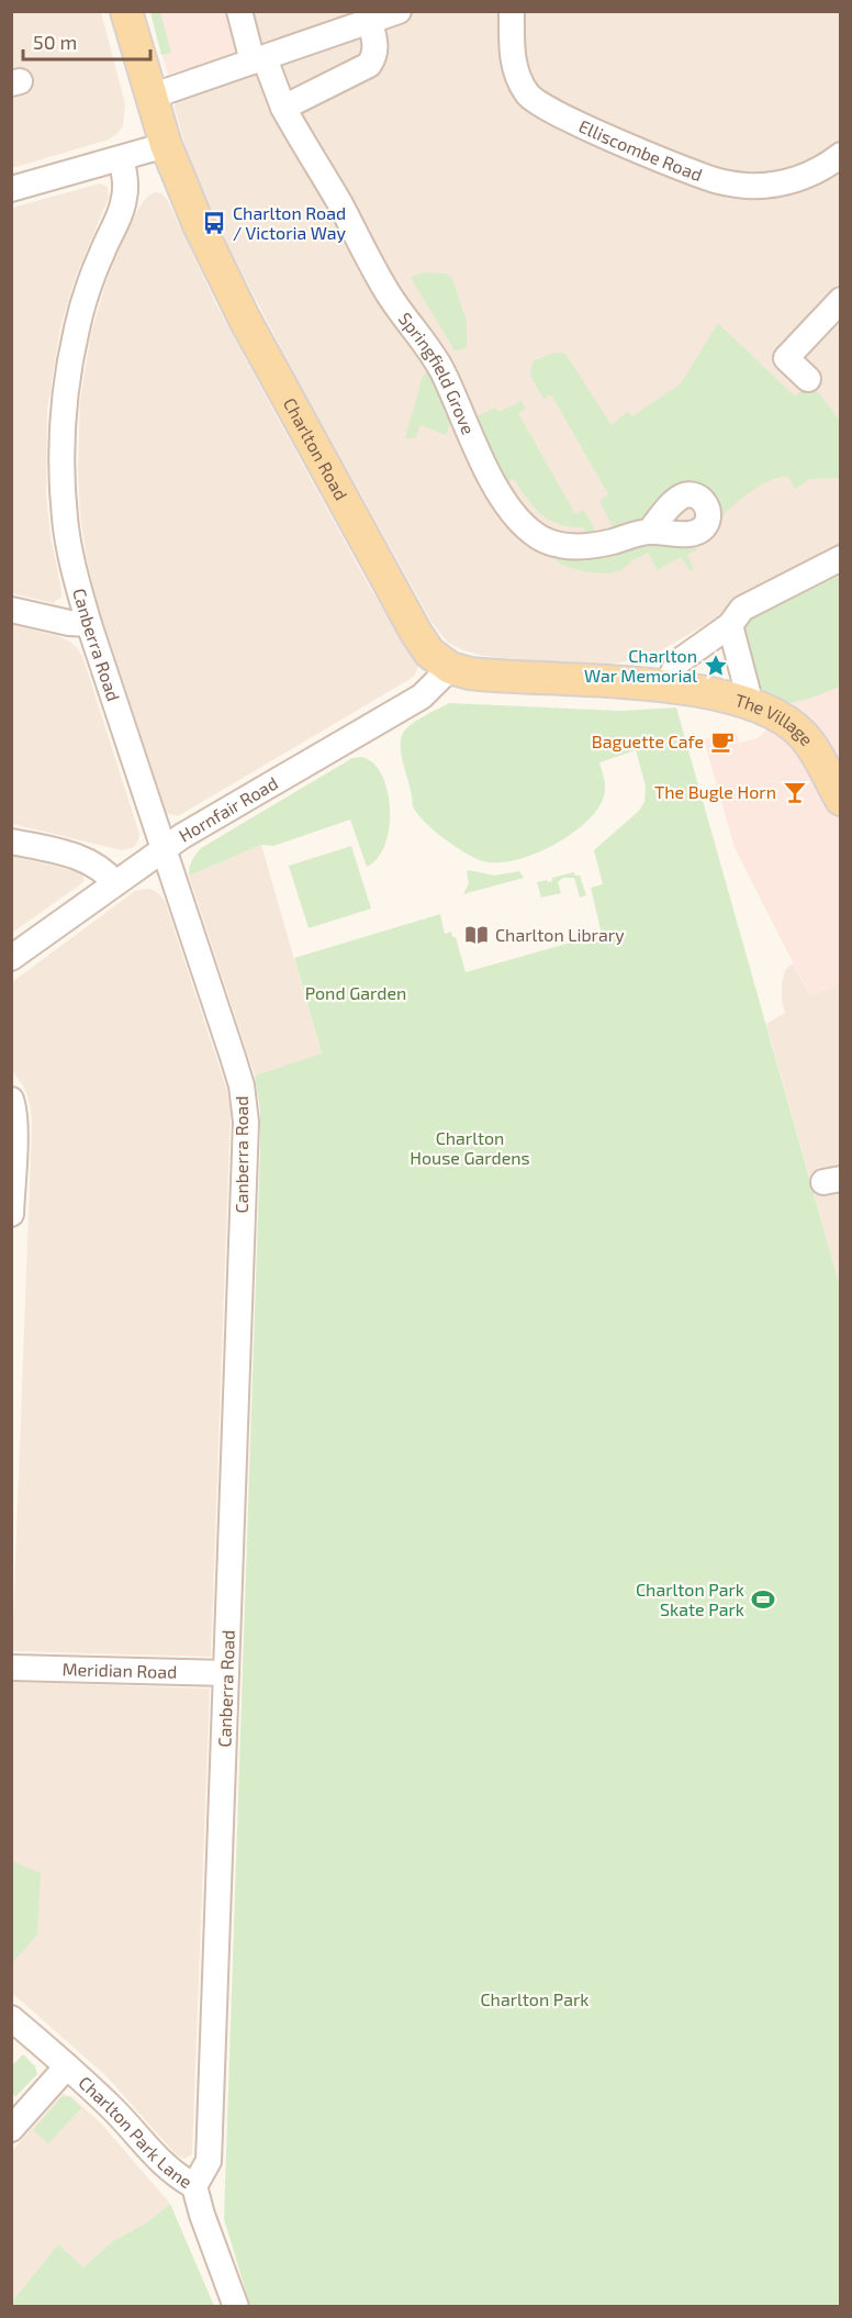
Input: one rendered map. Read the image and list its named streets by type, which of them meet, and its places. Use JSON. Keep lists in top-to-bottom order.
{
  "streets": {
    "main road": ["Charlton Road", "The Village"],
    "street": [
      "Elliscombe Road",
      "Springfield Grove",
      "Canberra Road",
      "Hornfair Road",
      "Meridian Road",
      "Charlton Park Lane"
    ]
  },
  "crossings": [
    ["Charlton Road", "The Village"],
    ["Charlton Road", "Hornfair Road"],
    ["Canberra Road", "Hornfair Road"],
    ["Canberra Road", "Meridian Road"],
    ["Canberra Road", "Charlton Park Lane"]
  ],
  "parks": ["Pond Garden", "Charlton House Gardens", "Charlton Park"],
  "places": {
    "bus stop": ["Charlton Road / Victoria Way"],
    "place": ["Charlton War Memorial"],
    "cafe": ["Baguette Cafe"],
    "bar": ["The Bugle Horn"],
    "library": ["Charlton Library"],
    "sports": ["Charlton Park Skate Park"]
  },
  "scale_bar": "50 m"
}
